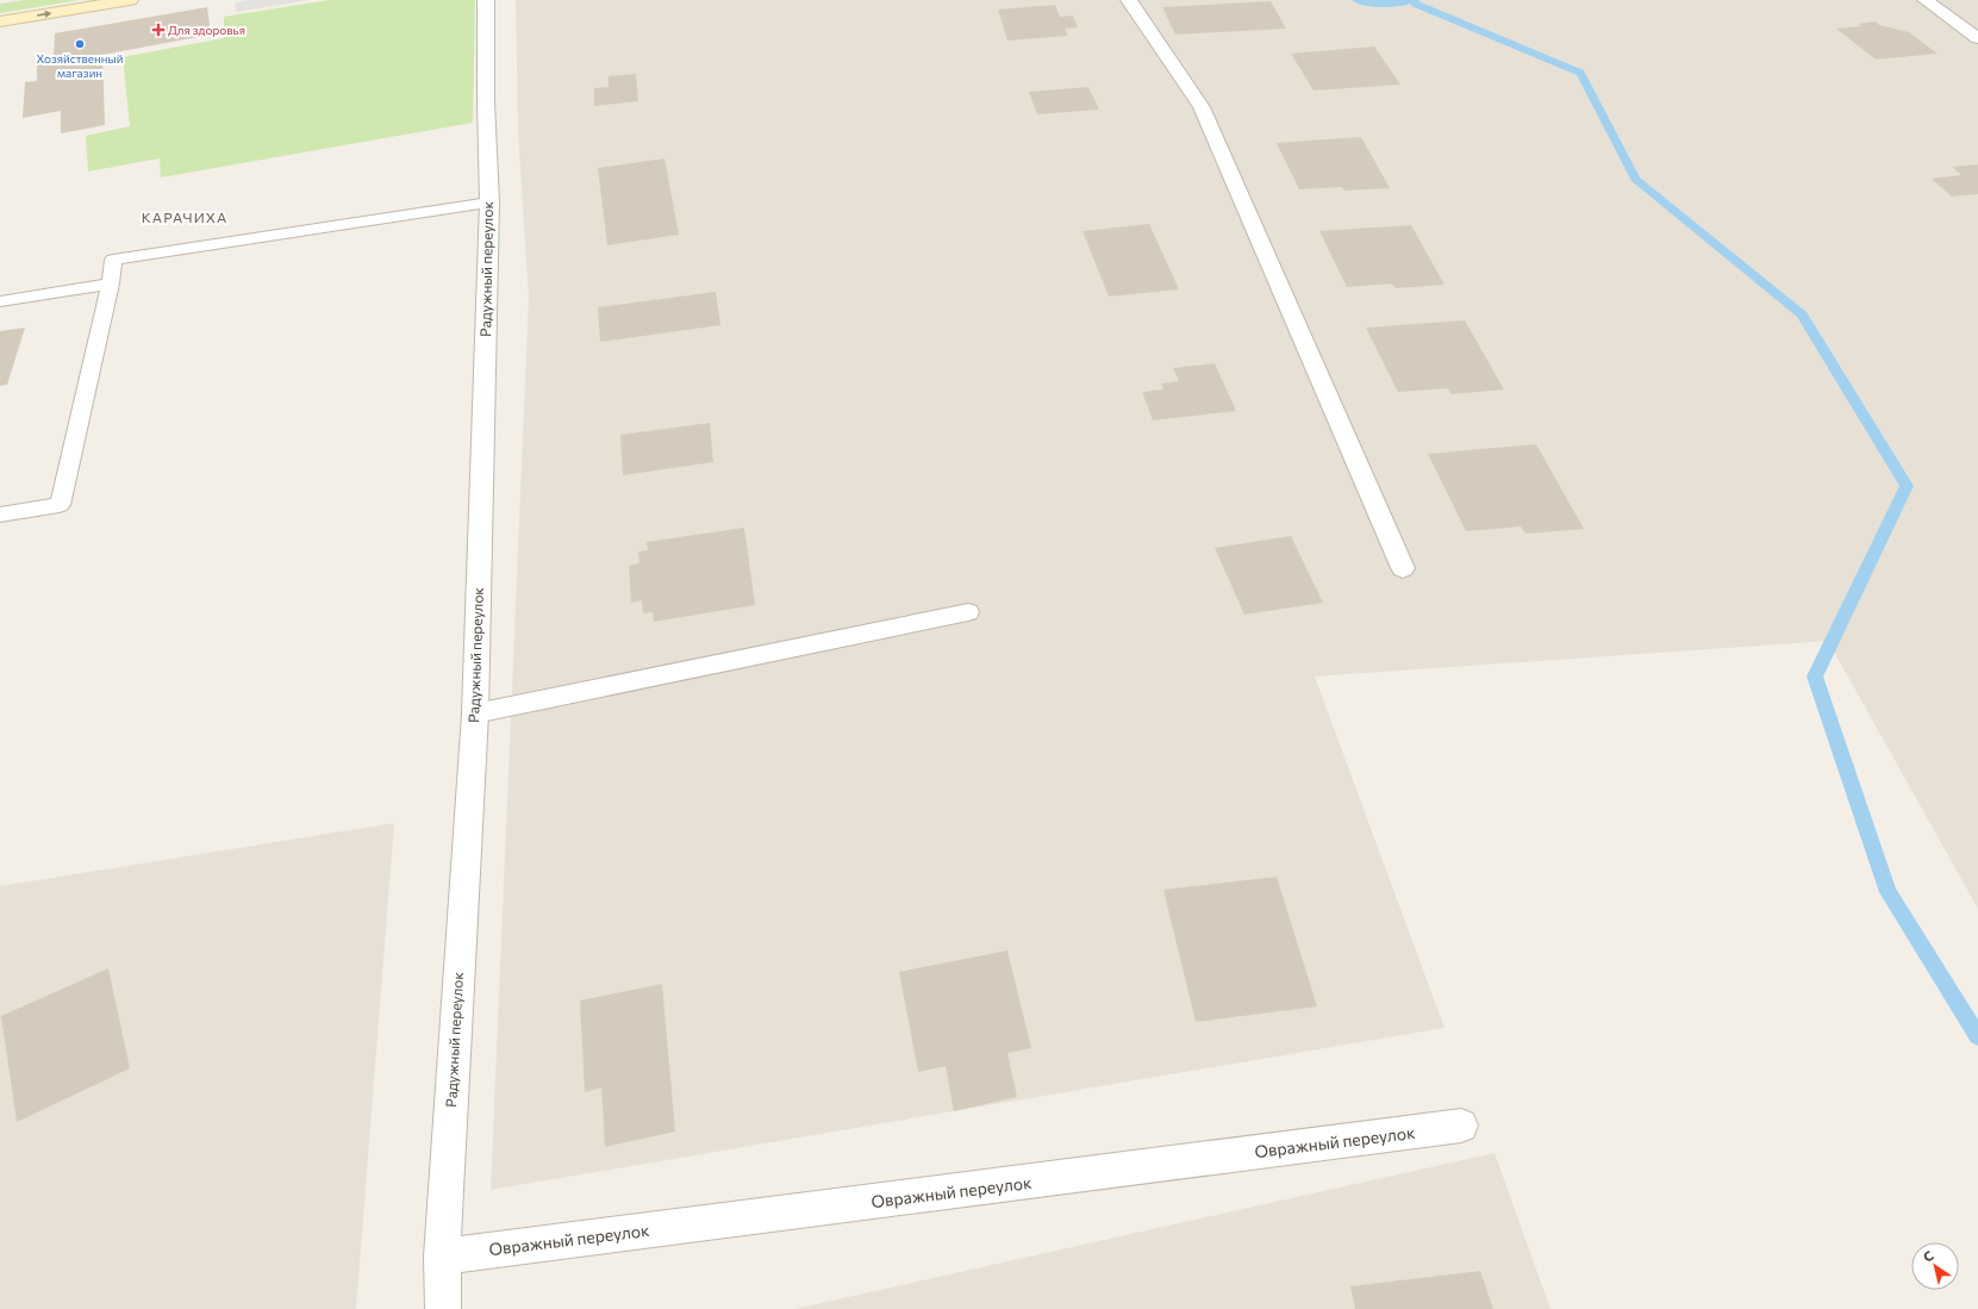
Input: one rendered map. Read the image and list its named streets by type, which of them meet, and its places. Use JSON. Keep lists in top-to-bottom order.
{
  "streets": {
    "street": ["Радужный переулок", "Овражный переулок"]
  },
  "crossings": [
    ["Радужный переулок", "Овражный переулок"]
  ],
  "districts": ["КАРАЧИХА"],
  "places": {
    "health": ["Для здоровья"],
    "other": ["Хозяйственный магазин"]
  },
  "north": "top left"
}
